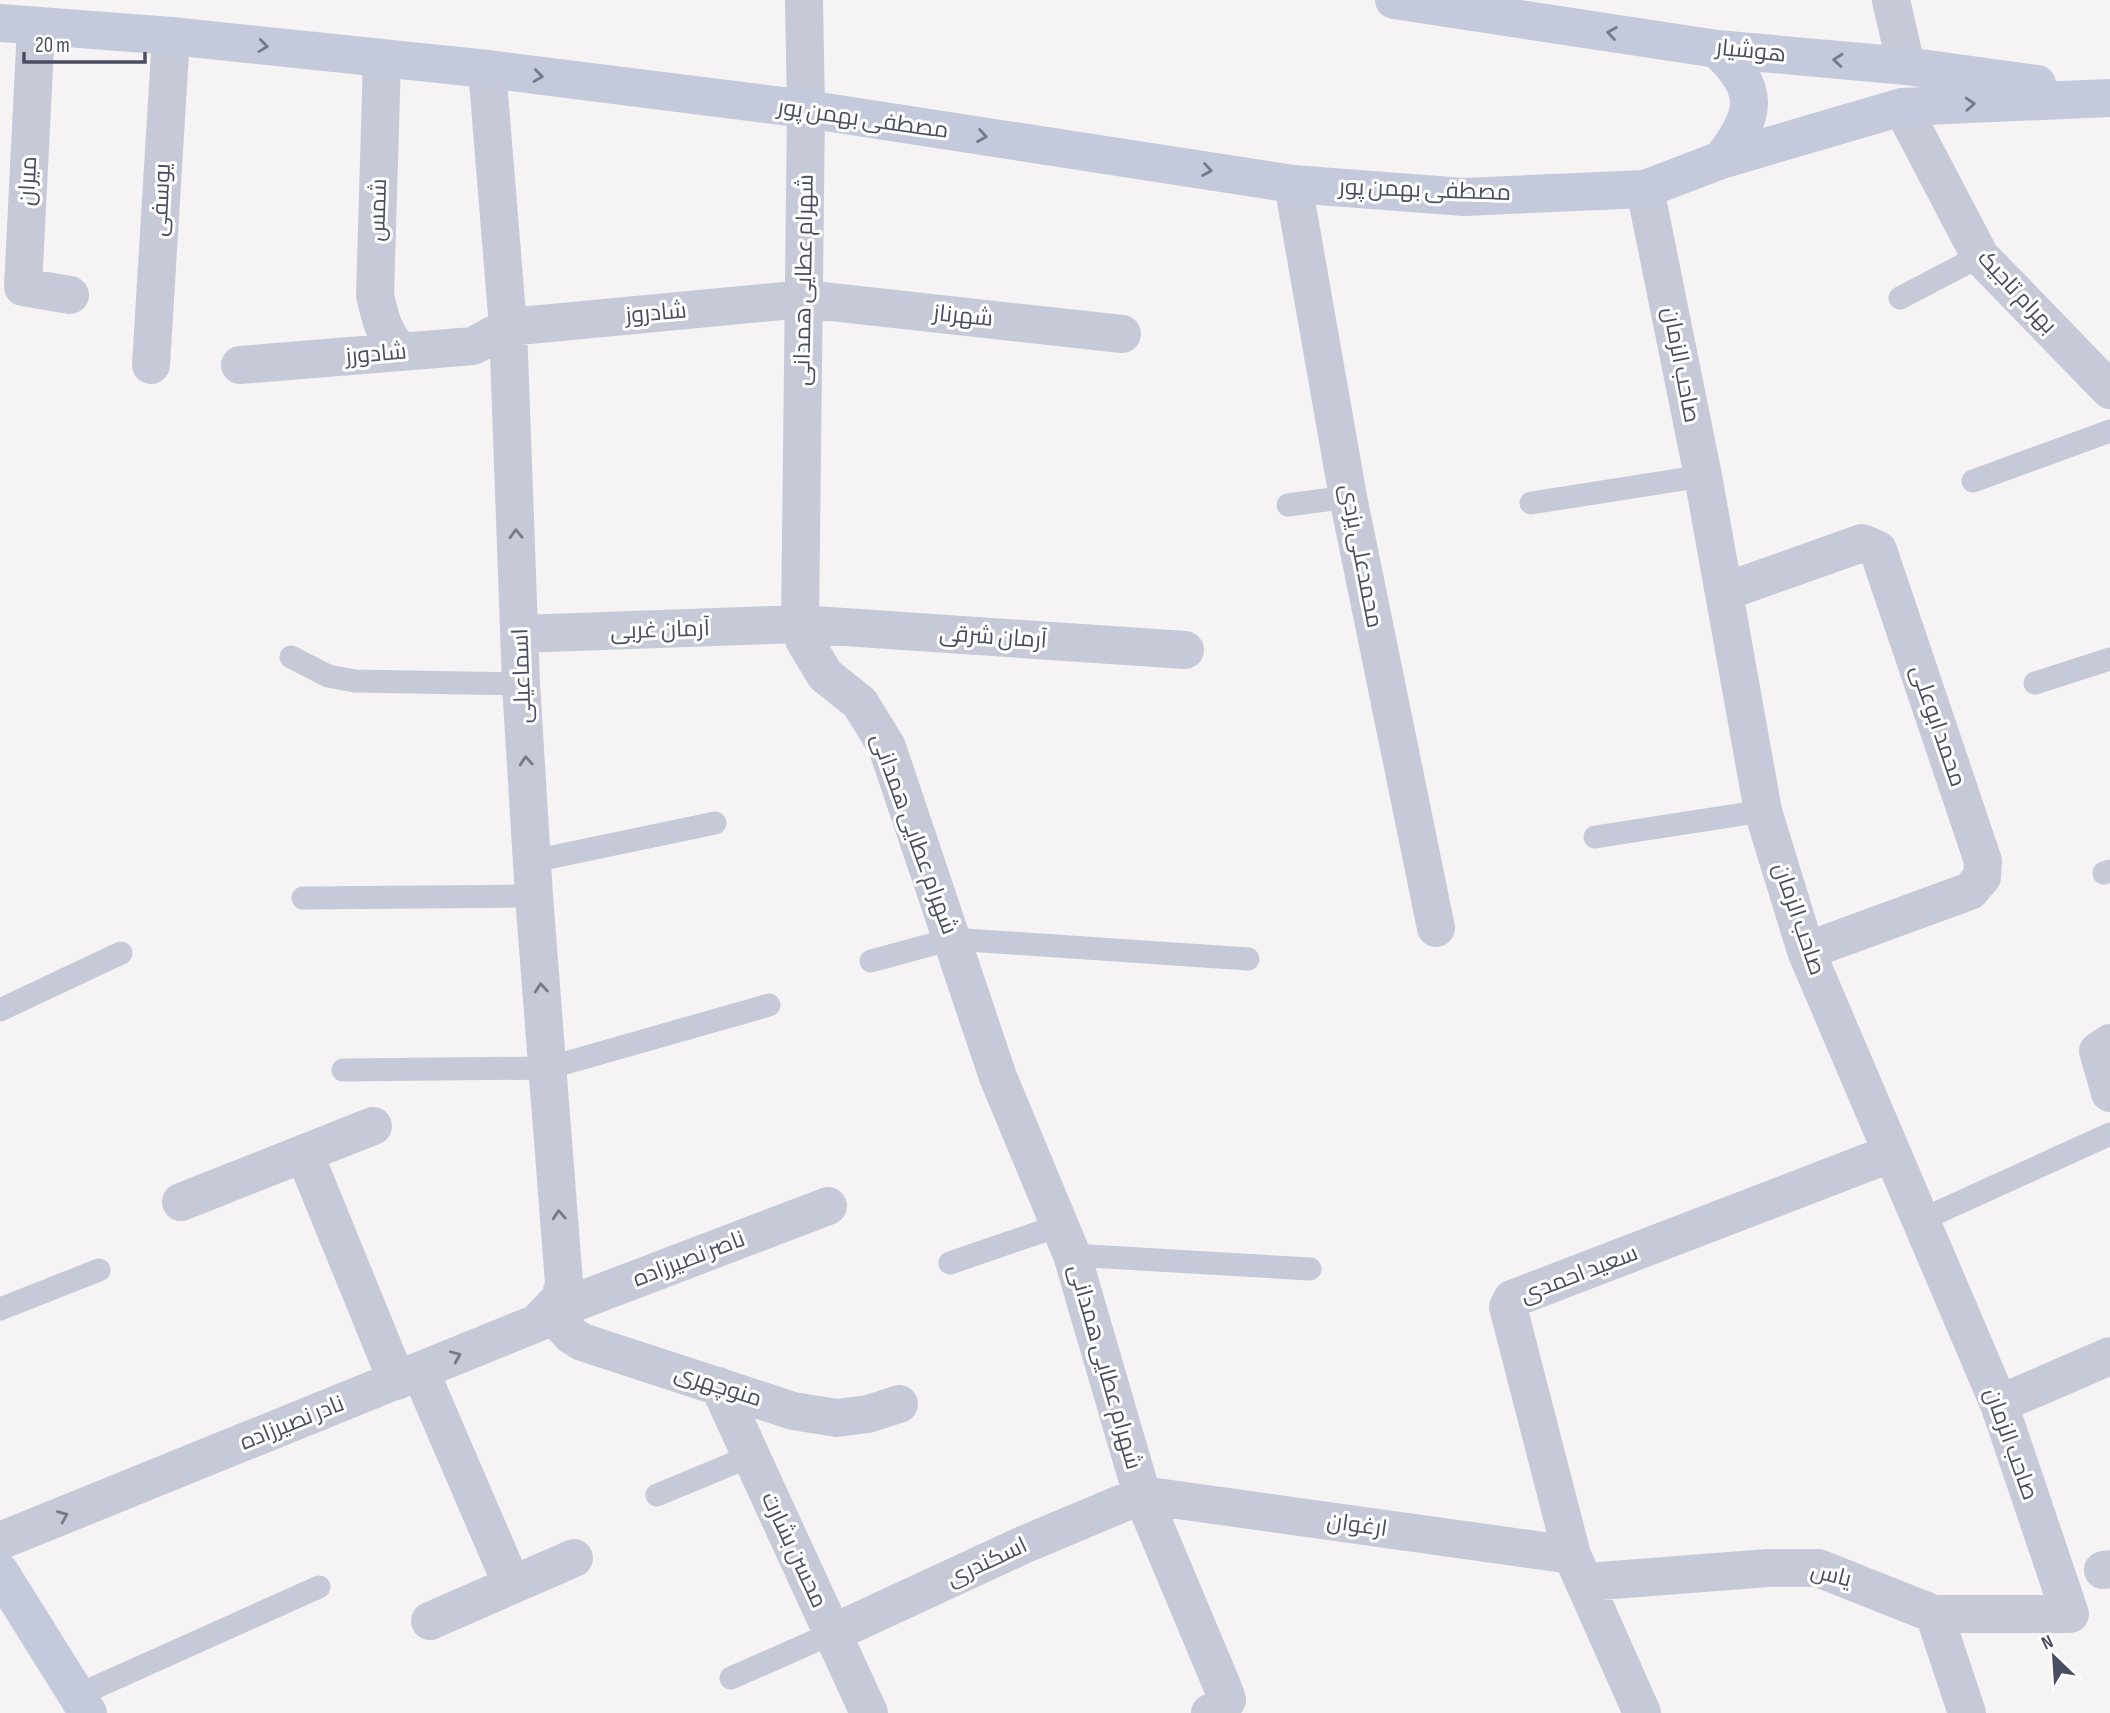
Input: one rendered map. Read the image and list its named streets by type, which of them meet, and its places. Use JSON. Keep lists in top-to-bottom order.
{
  "streets": {
    "main road": ["هوشیار", "مصطفی بهمن پور"],
    "street": [
      "میران",
      "یوسفی",
      "شمس",
      "شهرام عطایی همدانی",
      "بهرام تاجیک",
      "شادروز",
      "شهرناز",
      "شادورز",
      "صاحب الزمان",
      "محمدعلی یزدی",
      "آرمان غربی",
      "آرمان شرقی",
      "اسماعیلی",
      "محمد ابوعلی",
      "ناصر نصیرزاده",
      "سعید احمدی",
      "منوچهری",
      "نادر نصیرزاده",
      "ارغوان",
      "محسن بشارت",
      "اسکندری",
      "یاس"
    ]
  },
  "crossings": [
    ["هوشیار", "مصطفی بهمن پور"],
    ["هوشیار", "بهرام تاجیک"],
    ["مصطفی بهمن پور", "میران"],
    ["مصطفی بهمن پور", "یوسفی"],
    ["مصطفی بهمن پور", "شمس"],
    ["مصطفی بهمن پور", "شهرام عطایی همدانی"],
    ["مصطفی بهمن پور", "بهرام تاجیک"],
    ["مصطفی بهمن پور", "صاحب الزمان"],
    ["مصطفی بهمن پور", "محمدعلی یزدی"],
    ["مصطفی بهمن پور", "اسماعیلی"],
    ["شمس", "شادورز"],
    ["شهرام عطایی همدانی", "شادروز"],
    ["شهرام عطایی همدانی", "شهرناز"],
    ["شهرام عطایی همدانی", "آرمان غربی"],
    ["شهرام عطایی همدانی", "آرمان شرقی"],
    ["شهرام عطایی همدانی", "ارغوان"],
    ["شهرام عطایی همدانی", "اسکندری"],
    ["شادروز", "شهرناز"],
    ["شادروز", "شادورز"],
    ["شادروز", "اسماعیلی"],
    ["شادورز", "اسماعیلی"],
    ["صاحب الزمان", "محمد ابوعلی"],
    ["صاحب الزمان", "سعید احمدی"],
    ["صاحب الزمان", "یاس"],
    ["آرمان غربی", "آرمان شرقی"],
    ["آرمان غربی", "اسماعیلی"],
    ["اسماعیلی", "ناصر نصیرزاده"],
    ["اسماعیلی", "منوچهری"],
    ["اسماعیلی", "نادر نصیرزاده"],
    ["ناصر نصیرزاده", "منوچهری"],
    ["ناصر نصیرزاده", "نادر نصیرزاده"],
    ["سعید احمدی", "ارغوان"],
    ["سعید احمدی", "یاس"],
    ["منوچهری", "نادر نصیرزاده"],
    ["منوچهری", "محسن بشارت"],
    ["ارغوان", "اسکندری"],
    ["ارغوان", "یاس"],
    ["محسن بشارت", "اسکندری"]
  ],
  "one_way": ["مصطفی بهمن پور", "اسماعیلی"],
  "scale_bar": "20 m",
  "north": "top left"
}
